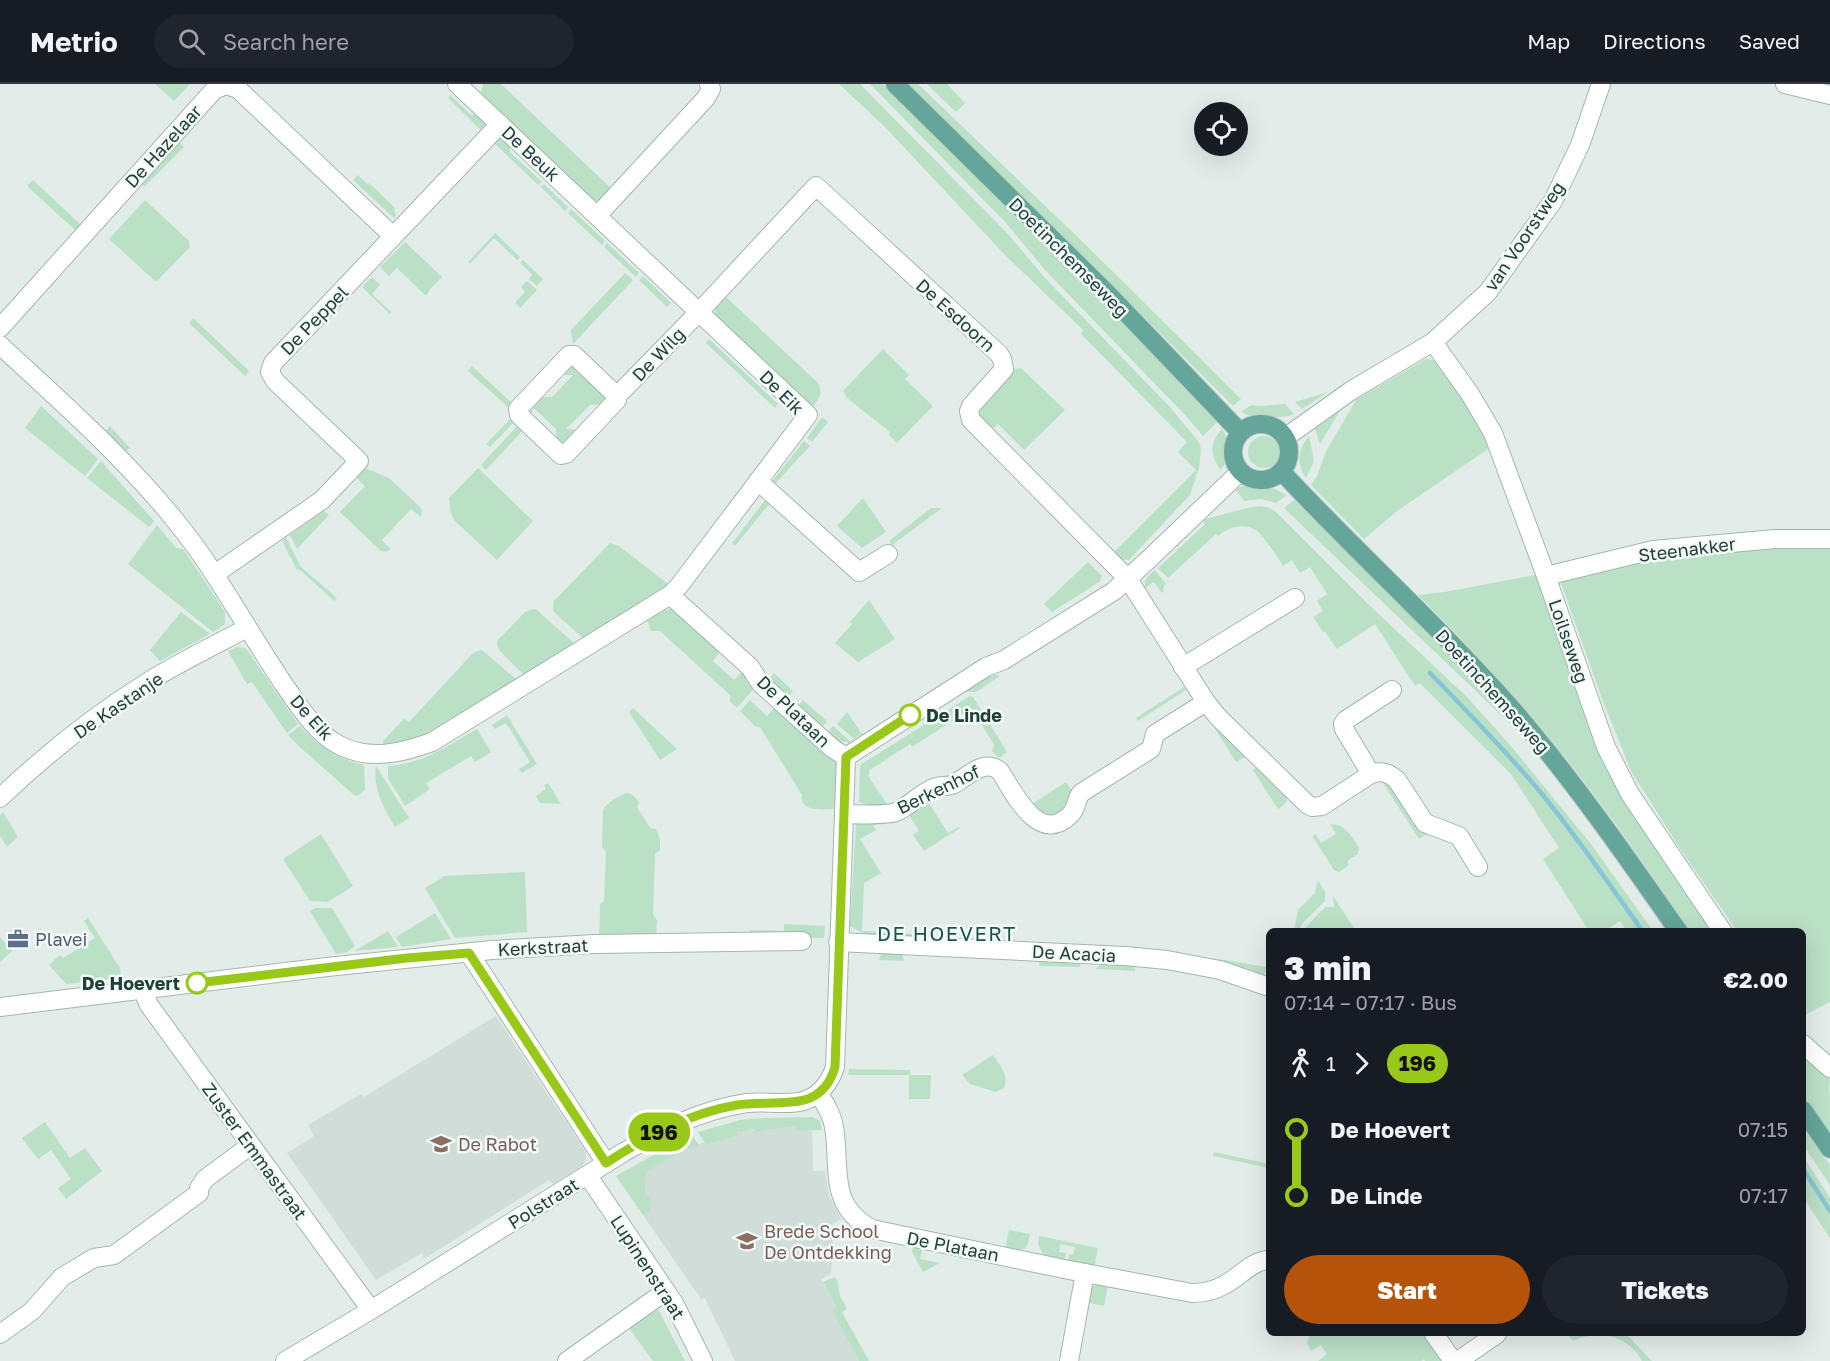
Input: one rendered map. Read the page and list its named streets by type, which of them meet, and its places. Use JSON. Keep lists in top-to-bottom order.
{
  "streets": {
    "main road": ["Doetinchemseweg"],
    "street": [
      "De Hazelaar",
      "De Beuk",
      "van Voorstweg",
      "De Esdoorn",
      "De Peppel",
      "De Wilg",
      "De Eik",
      "Steenakker",
      "Loilseweg",
      "De Kastanje",
      "De Plataan",
      "Berkenhof",
      "Kerkstraat",
      "De Acacia",
      "Zuster Emmastraat",
      "Polstraat",
      "Lupinenstraat"
    ]
  },
  "crossings": [
    ["De Hazelaar", "De Peppel"],
    ["De Beuk", "De Esdoorn"],
    ["De Beuk", "De Peppel"],
    ["De Beuk", "De Wilg"],
    ["De Beuk", "De Eik"],
    ["van Voorstweg", "Doetinchemseweg"],
    ["van Voorstweg", "Loilseweg"],
    ["De Esdoorn", "De Wilg"],
    ["De Esdoorn", "De Eik"],
    ["De Peppel", "De Eik"],
    ["De Wilg", "De Eik"],
    ["De Eik", "De Kastanje"],
    ["De Eik", "De Plataan"],
    ["Steenakker", "Loilseweg"],
    ["De Plataan", "Berkenhof"],
    ["De Plataan", "De Acacia"],
    ["De Plataan", "Polstraat"],
    ["Kerkstraat", "Zuster Emmastraat"],
    ["Zuster Emmastraat", "Polstraat"],
    ["Polstraat", "Lupinenstraat"]
  ],
  "districts": ["DE HOEVERT"],
  "places": {
    "other": ["De Linde", "De Hoevert"],
    "office": ["Plavei"],
    "school or university": ["De Rabot", "Brede School De Ontdekking"]
  },
  "lines": ["bus line 196"],
  "page": {
    "header": "Metrio",
    "search": "Search here",
    "nav": ["Map", "Directions", "Saved"],
    "on_map": "196",
    "heading": ["3 min", "07:14 – 07:17 · Bus", "€2.00"],
    "legs": ["1", "196"],
    "list": [
      {
        "name": "De Hoevert",
        "value": "07:15"
      },
      {
        "name": "De Linde",
        "value": "07:17"
      }
    ],
    "buttons": ["Start", "Tickets"]
  }
}
